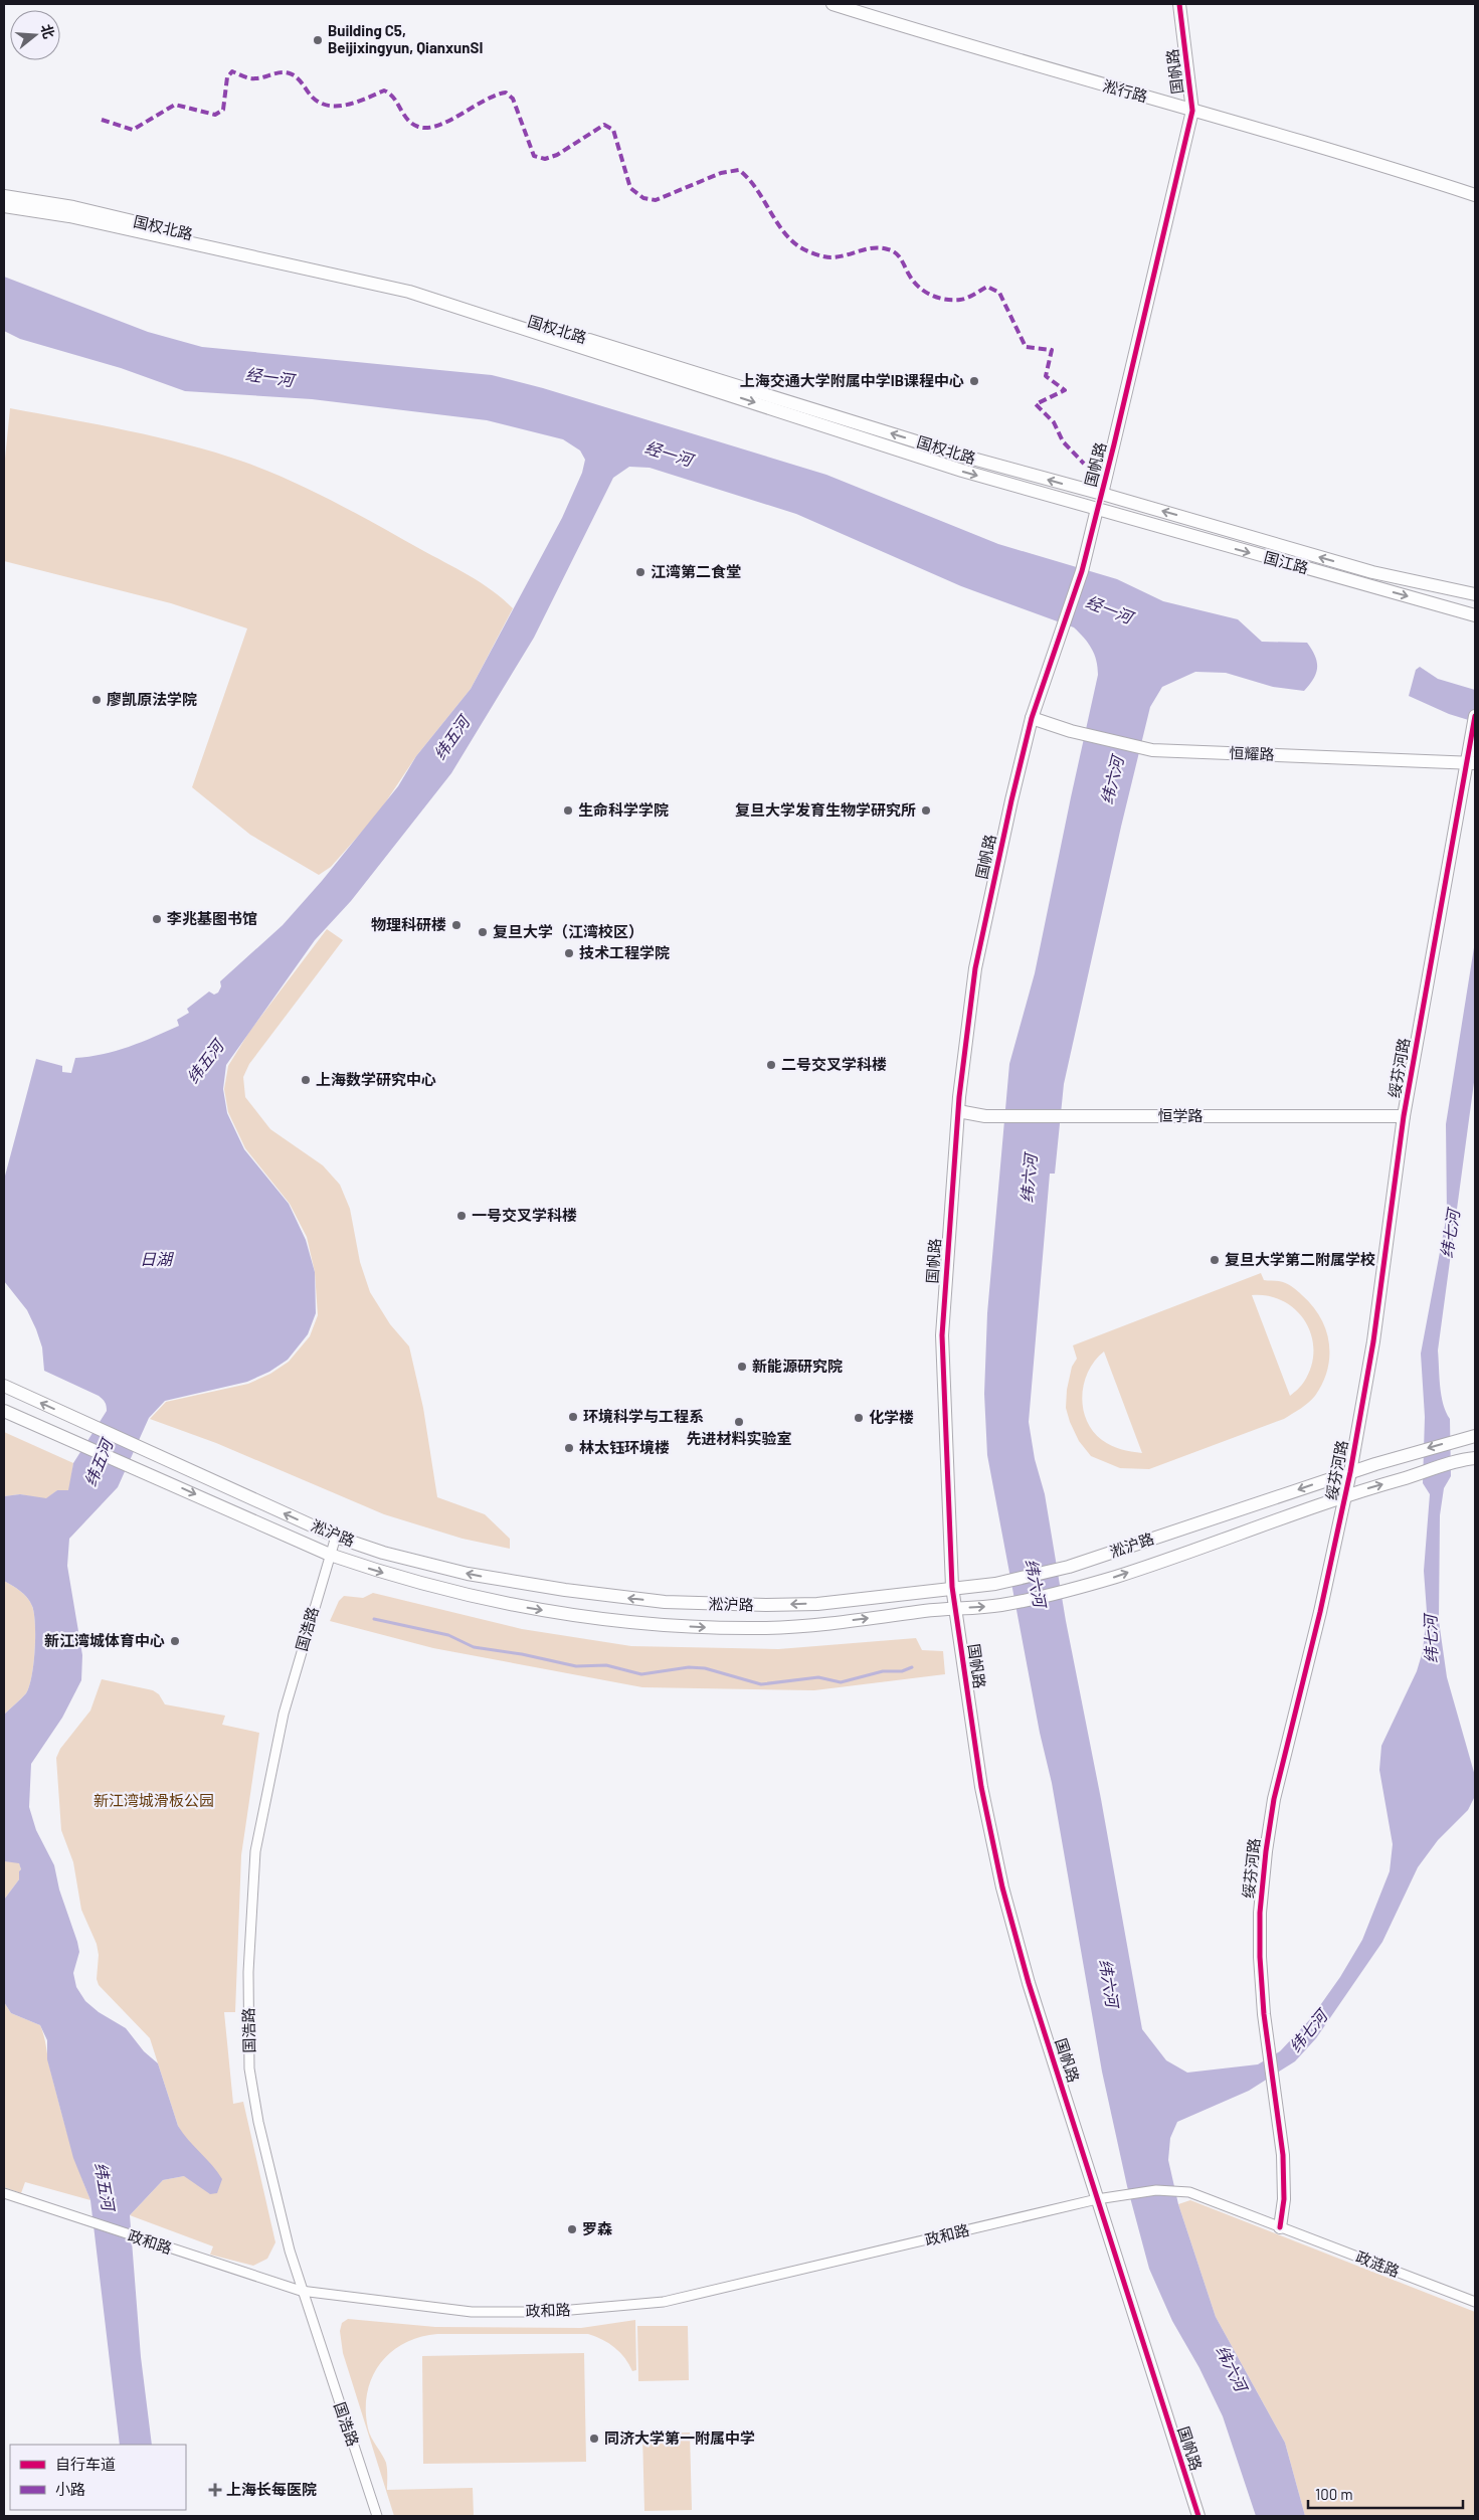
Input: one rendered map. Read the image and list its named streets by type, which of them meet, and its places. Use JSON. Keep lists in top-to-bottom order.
{
  "streets": {
    "main road": [
      "国帆路",
      "淞行路",
      "国权北路",
      "国江路",
      "恒耀路",
      "绥芬河路",
      "恒学路",
      "淞沪路"
    ],
    "street": ["国浩路", "政和路", "政涟路"]
  },
  "crossings": [
    ["国帆路", "淞行路"],
    ["国帆路", "国权北路"],
    ["国帆路", "国江路"],
    ["国帆路", "恒耀路"],
    ["国帆路", "恒学路"],
    ["国帆路", "淞沪路"],
    ["国帆路", "政和路"],
    ["国权北路", "国江路"],
    ["恒耀路", "绥芬河路"],
    ["绥芬河路", "恒学路"],
    ["绥芬河路", "淞沪路"],
    ["绥芬河路", "政涟路"],
    ["淞沪路", "国浩路"],
    ["国浩路", "政和路"],
    ["政和路", "政涟路"]
  ],
  "water": [
    "经一河",
    "纬五河",
    "纬六河",
    "纬七河",
    "日湖"
  ],
  "parks": ["新江湾城滑板公园"],
  "places": {
    "other": [
      "Building C5, Beijixingyun, QianxunSI",
      "上海交通大学附属中学IB课程中心",
      "江湾第二食堂",
      "廖凯原法学院",
      "生命科学学院",
      "复旦大学发育生物学研究所",
      "李兆基图书馆",
      "物理科研楼",
      "复旦大学（江湾校区）",
      "技术工程学院",
      "二号交叉学科楼",
      "上海数学研究中心",
      "一号交叉学科楼",
      "复旦大学第二附属学校",
      "新能源研究院",
      "环境科学与工程系",
      "化学楼",
      "先进材料实验室",
      "林太钰环境楼",
      "新江湾城体育中心",
      "罗森",
      "同济大学第一附属中学"
    ],
    "health": ["上海长每医院"]
  },
  "legend": ["自行车道", "小路"],
  "scale_bar": "100 m",
  "north": "right"
}
